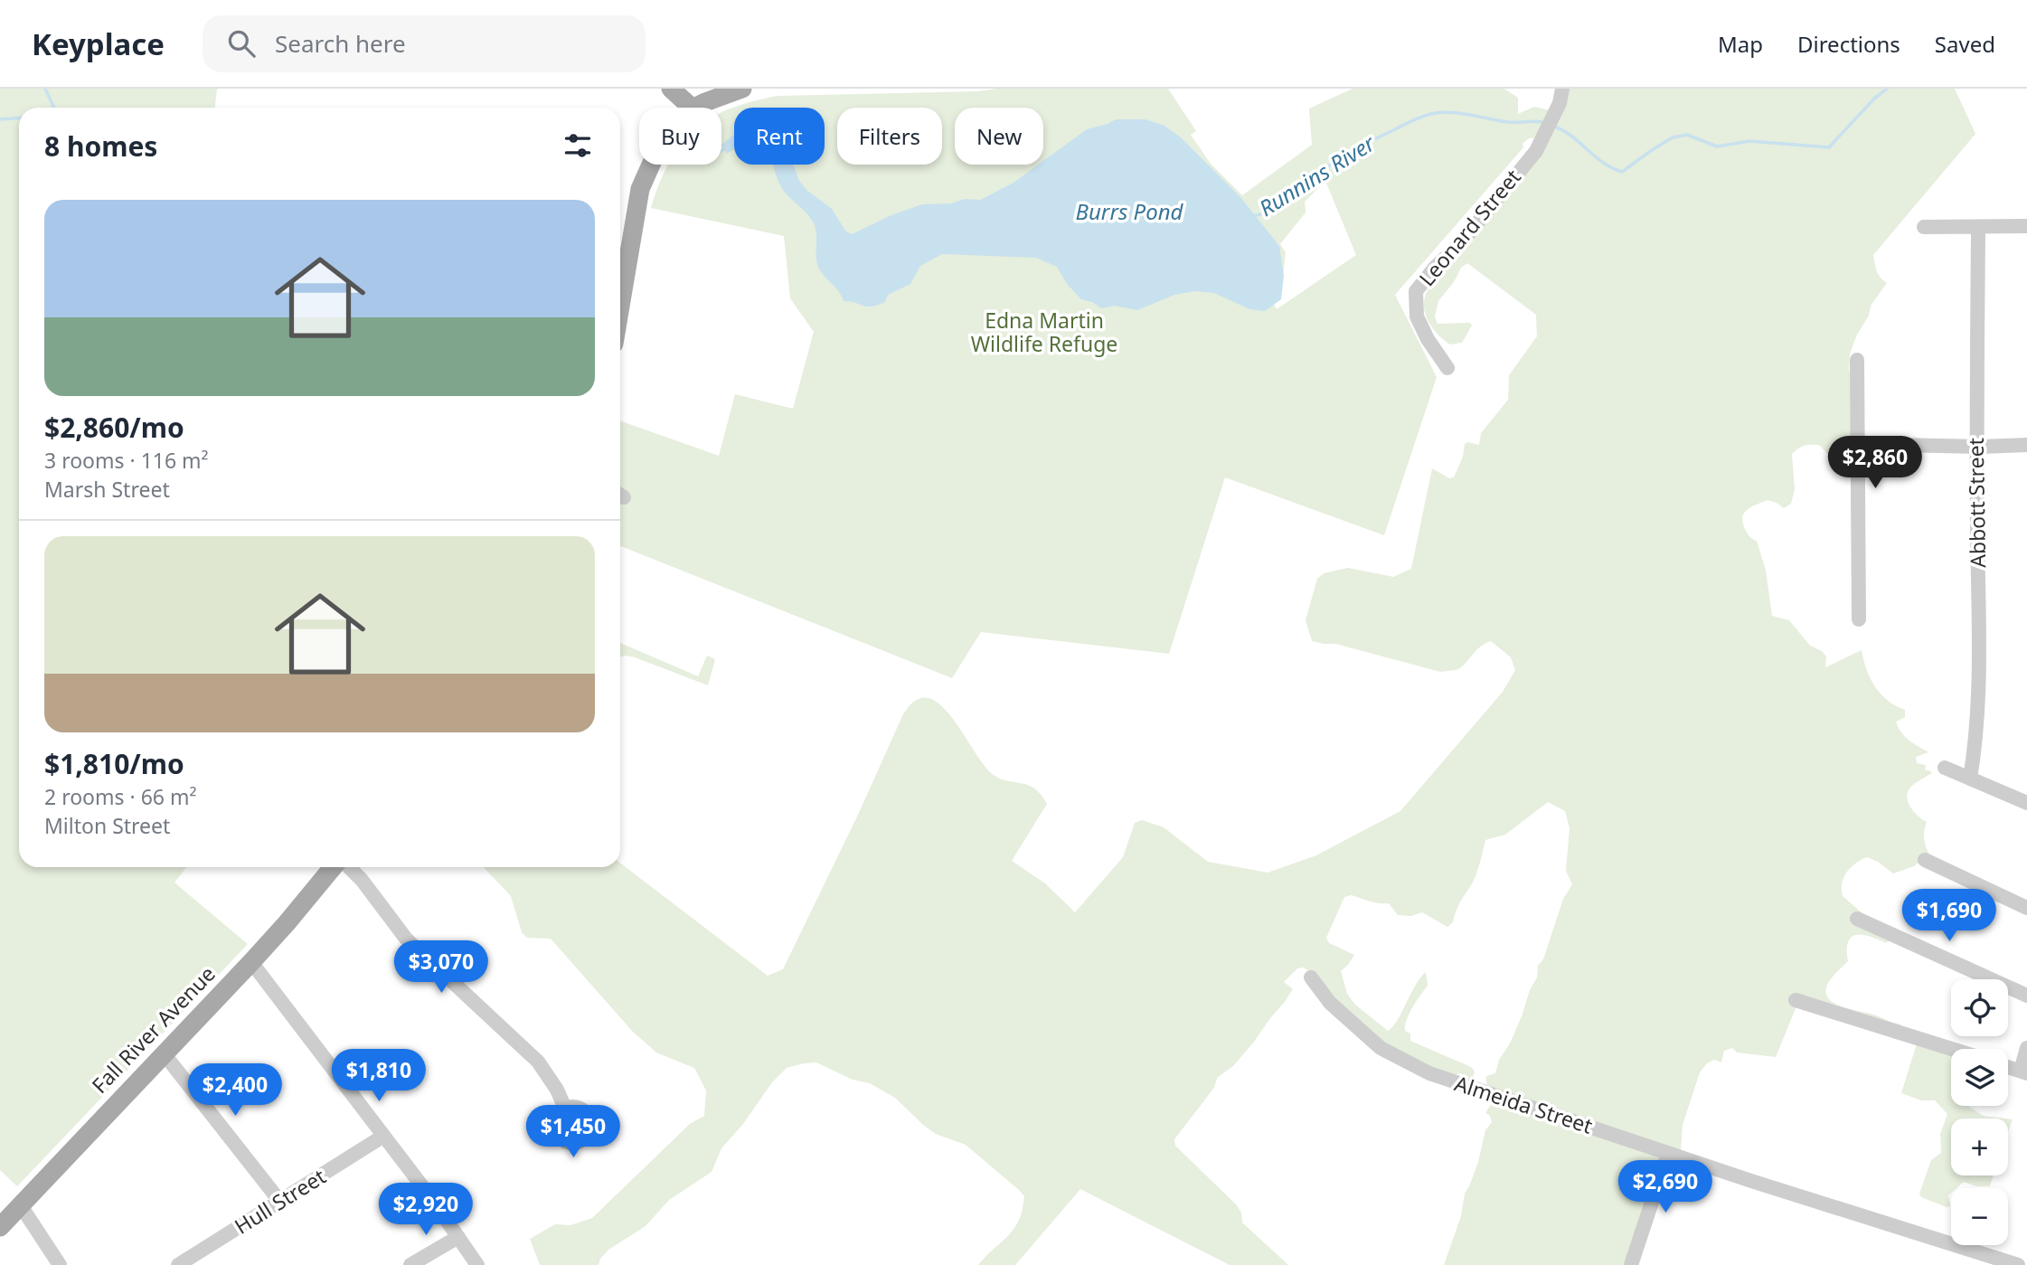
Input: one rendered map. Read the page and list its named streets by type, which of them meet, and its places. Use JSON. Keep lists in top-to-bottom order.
{
  "streets": {
    "main road": ["Fall River Avenue"],
    "street": [
      "Leonard Street",
      "Abbott Street",
      "Almeida Street",
      "Hull Street"
    ]
  },
  "water": ["Runnins River", "Burrs Pond"],
  "parks": ["Edna Martin Wildlife Refuge"],
  "page": {
    "header": "Keyplace",
    "search": "Search here",
    "nav": ["Map", "Directions", "Saved"],
    "chip": [
      "Buy",
      "Rent",
      "Filters",
      "New"
    ],
    "heading": "8 homes",
    "list": [
      {
        "name": "$2,860/mo",
        "note": "3 rooms · 116 m² · Marsh Street"
      },
      {
        "name": "$1,810/mo",
        "note": "2 rooms · 66 m² · Milton Street"
      }
    ],
    "price": [
      "$2,860",
      "$1,690",
      "$3,070",
      "$1,810",
      "$2,400",
      "$1,450",
      "$2,690",
      "$2,920"
    ],
    "map_buttons": ["+", "−"]
  }
}
